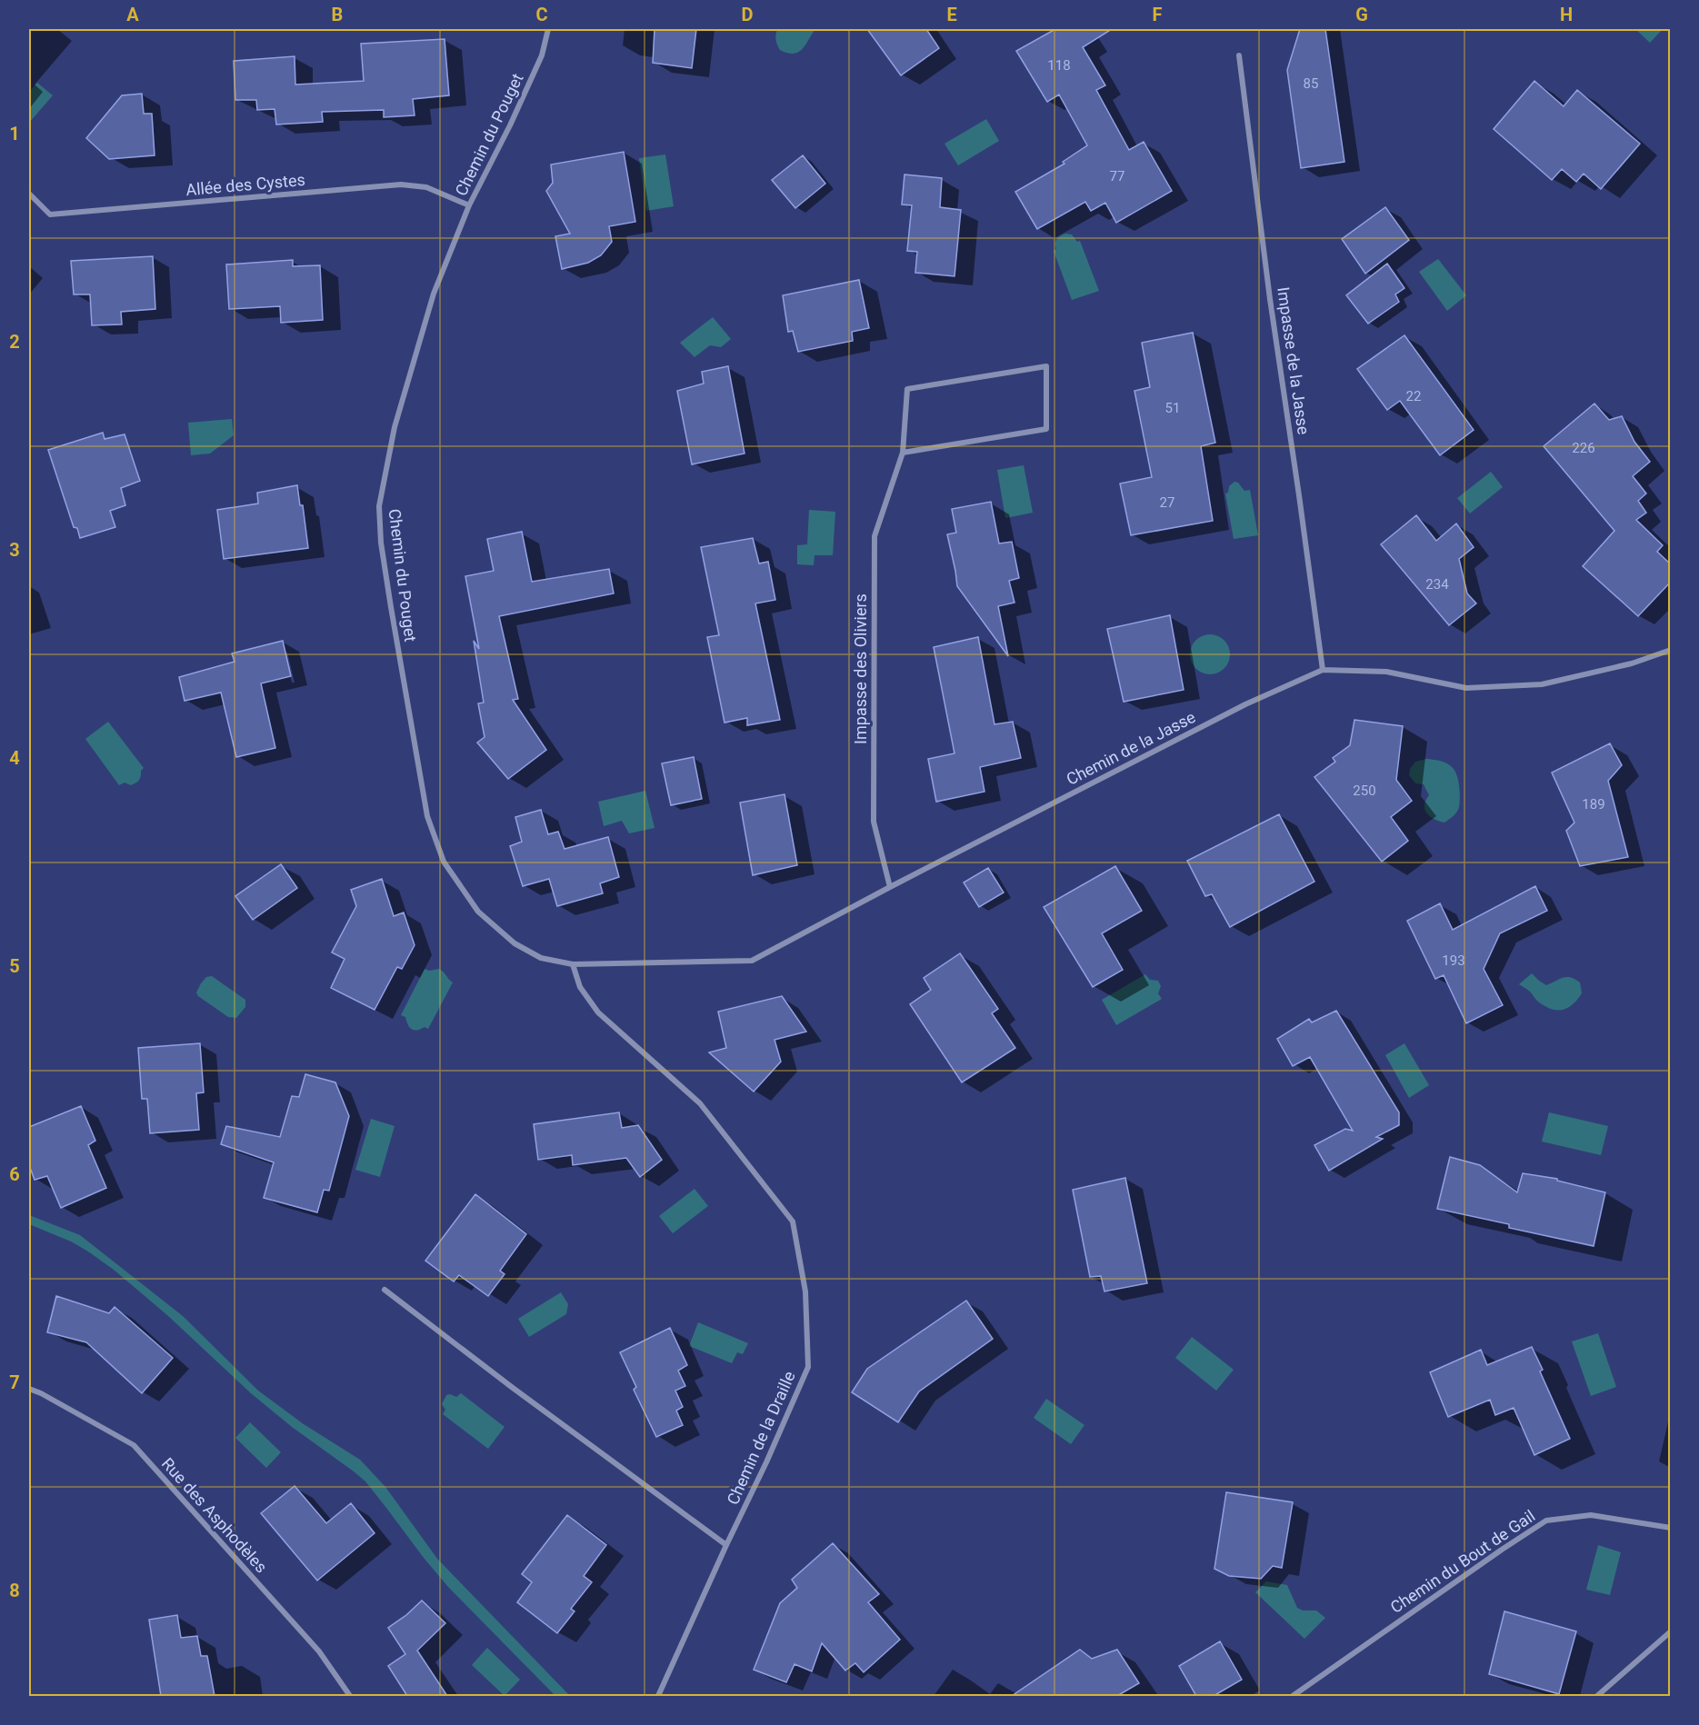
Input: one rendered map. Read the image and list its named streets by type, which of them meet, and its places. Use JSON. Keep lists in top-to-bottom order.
{
  "streets": {
    "street": [
      "Chemin du Pouget",
      "Allée des Cystes",
      "Impasse de la Jasse",
      "Impasse des Oliviers",
      "Chemin de la Jasse",
      "Chemin de la Draille",
      "Rue des Asphodèles",
      "Chemin du Bout de Gail"
    ]
  },
  "crossings": [
    ["Chemin du Pouget", "Allée des Cystes"],
    ["Chemin du Pouget", "Chemin de la Jasse"],
    ["Chemin du Pouget", "Chemin de la Draille"],
    ["Impasse de la Jasse", "Chemin de la Jasse"],
    ["Impasse des Oliviers", "Chemin de la Jasse"]
  ],
  "house_numbers": [
    "118",
    "85",
    "77",
    "22",
    "51",
    "226",
    "27",
    "234",
    "250",
    "189",
    "193"
  ],
  "grid": {
    "columns": [
      "A",
      "B",
      "C",
      "D",
      "E",
      "F",
      "G",
      "H"
    ],
    "rows": [
      "1",
      "2",
      "3",
      "4",
      "5",
      "6",
      "7",
      "8"
    ]
  }
}
